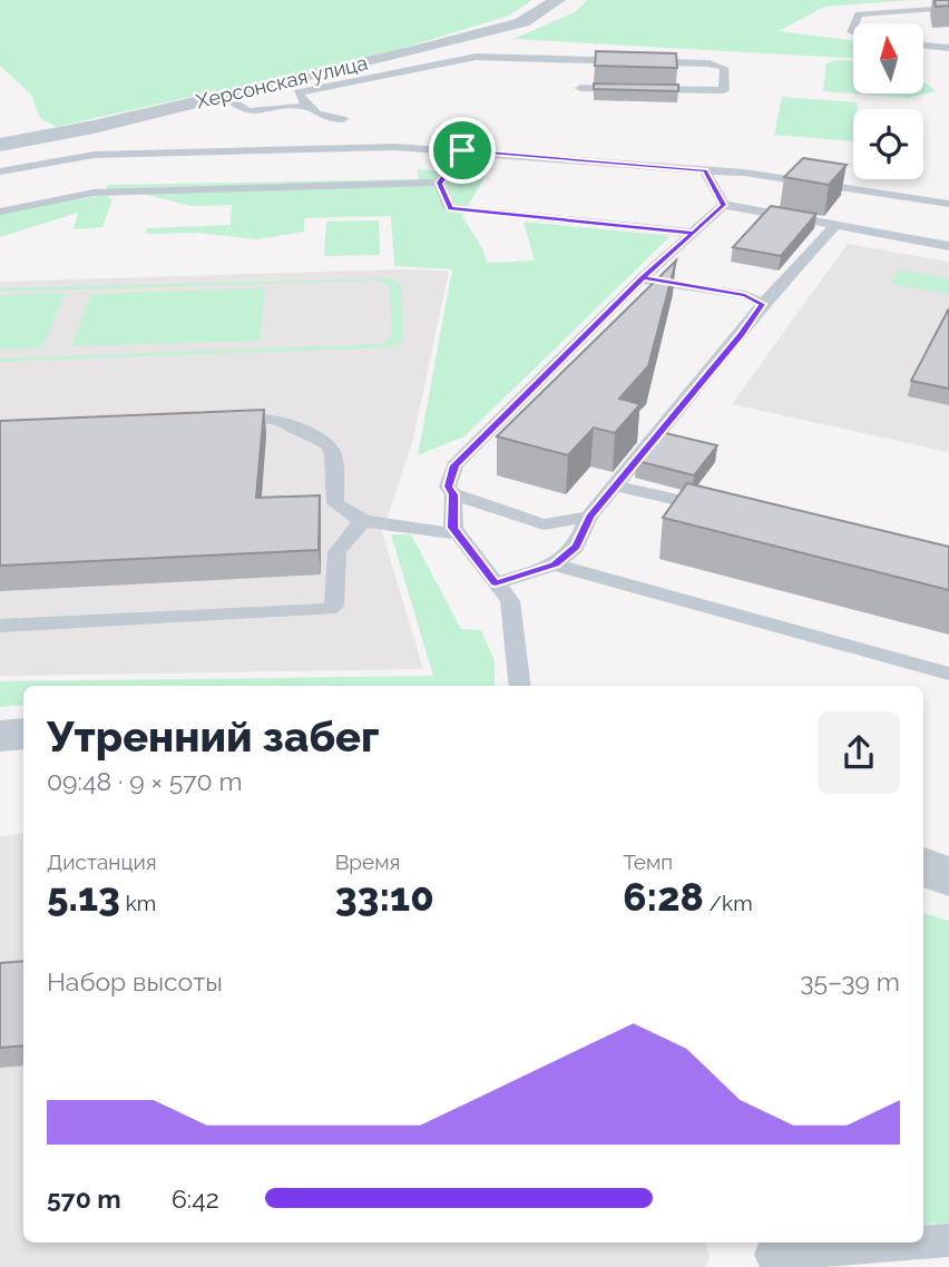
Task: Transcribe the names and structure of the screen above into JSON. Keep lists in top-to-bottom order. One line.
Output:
{"streets":{"street":["Херсонская улица"]},"north":"top","page":{"heading":["Утренний забег","09:48 · 9 × 570 m"],"stats":[["Дистанция","5.13 km"],["Время","33:10"],["Темп","6:28 /km"]],"chart":["Набор высоты","35–39 m"],"list":[{"name":"570 m","note":"6:42"}]}}
